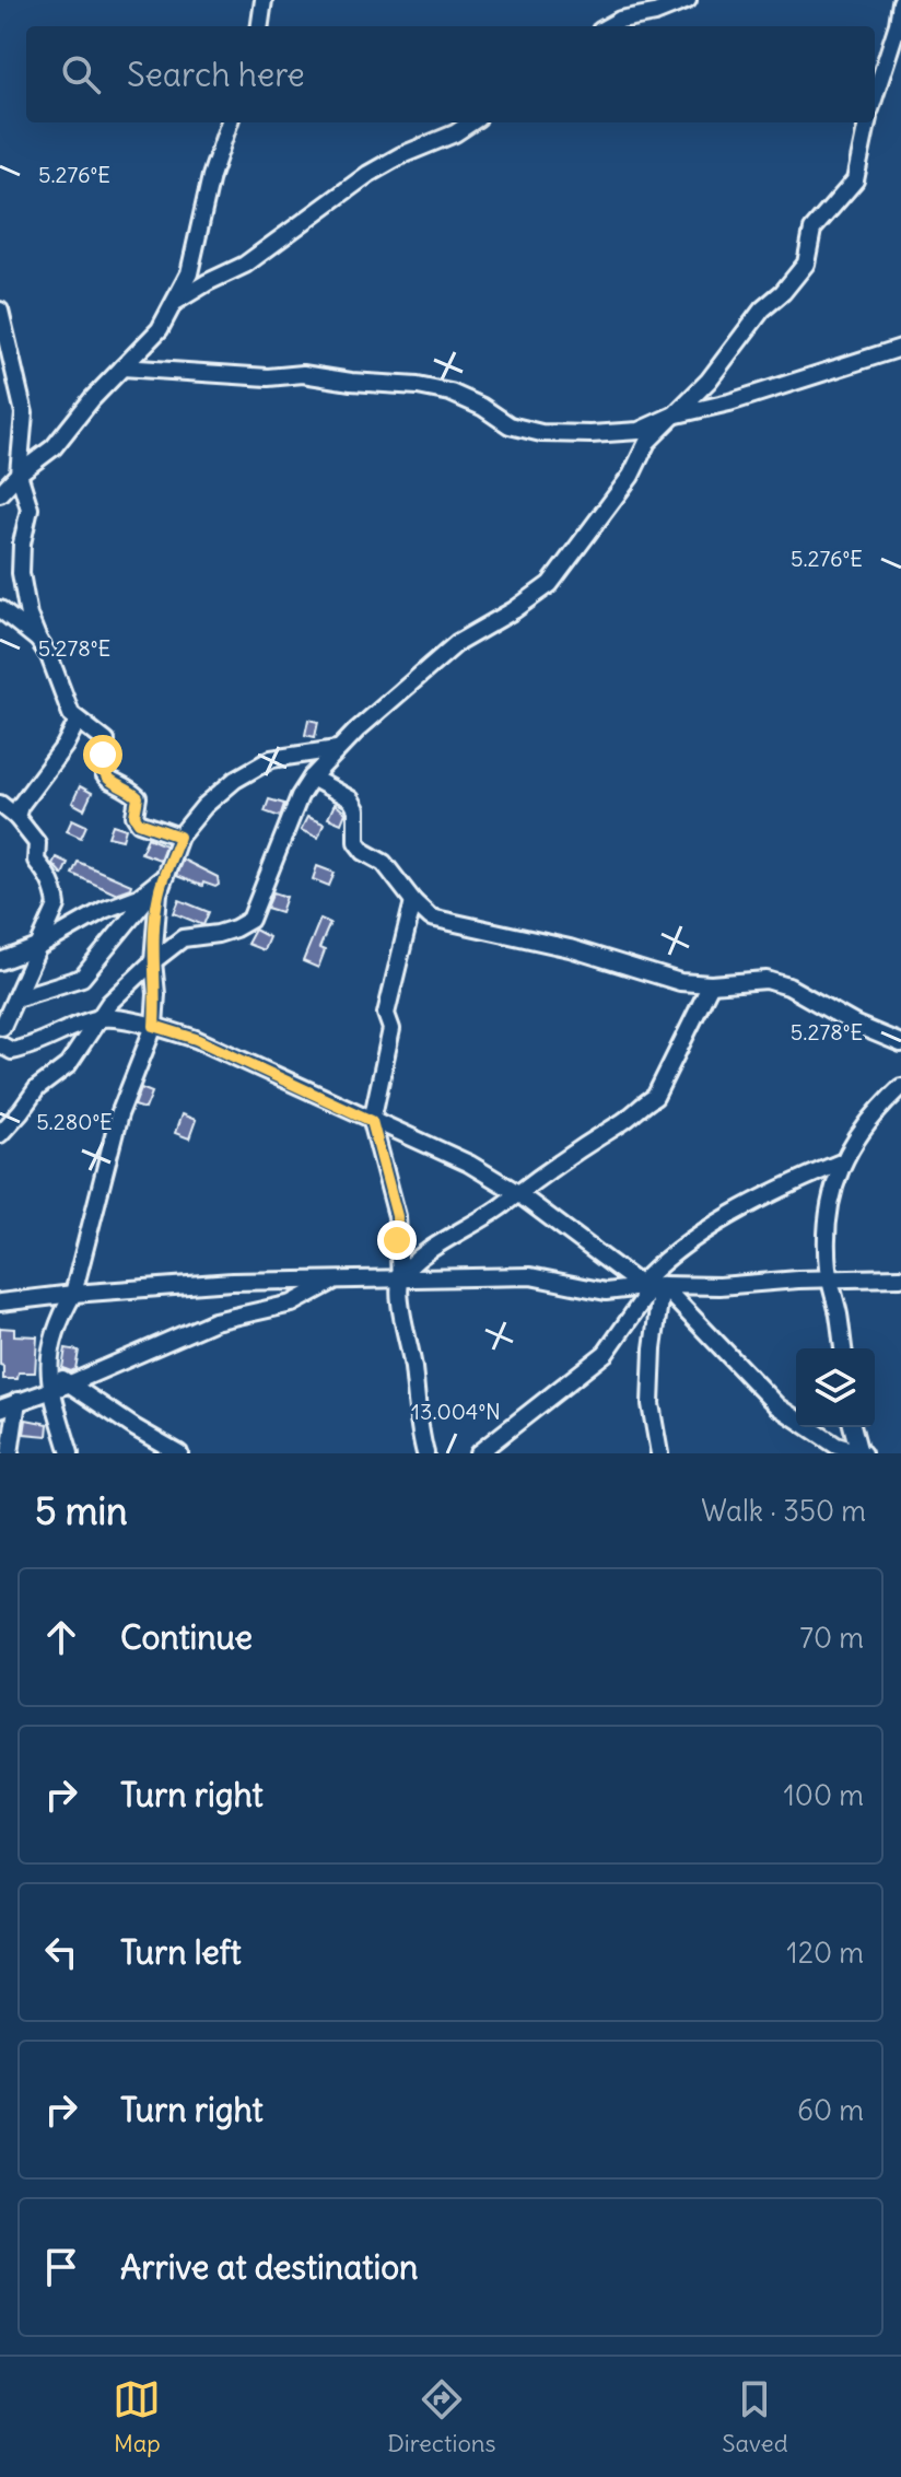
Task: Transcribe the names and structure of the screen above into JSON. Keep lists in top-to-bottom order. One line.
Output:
{"page":{"search":"Search here","heading":["5 min","Walk · 350 m"],"list":[["Continue","70 m"],["Turn right","100 m"],["Turn left","120 m"],["Turn right","60 m"],"Arrive at destination"],"nav":["Map","Directions","Saved"]},"coordinates":["5.276°E","5.278°E","5.280°E","13.004°N"]}
